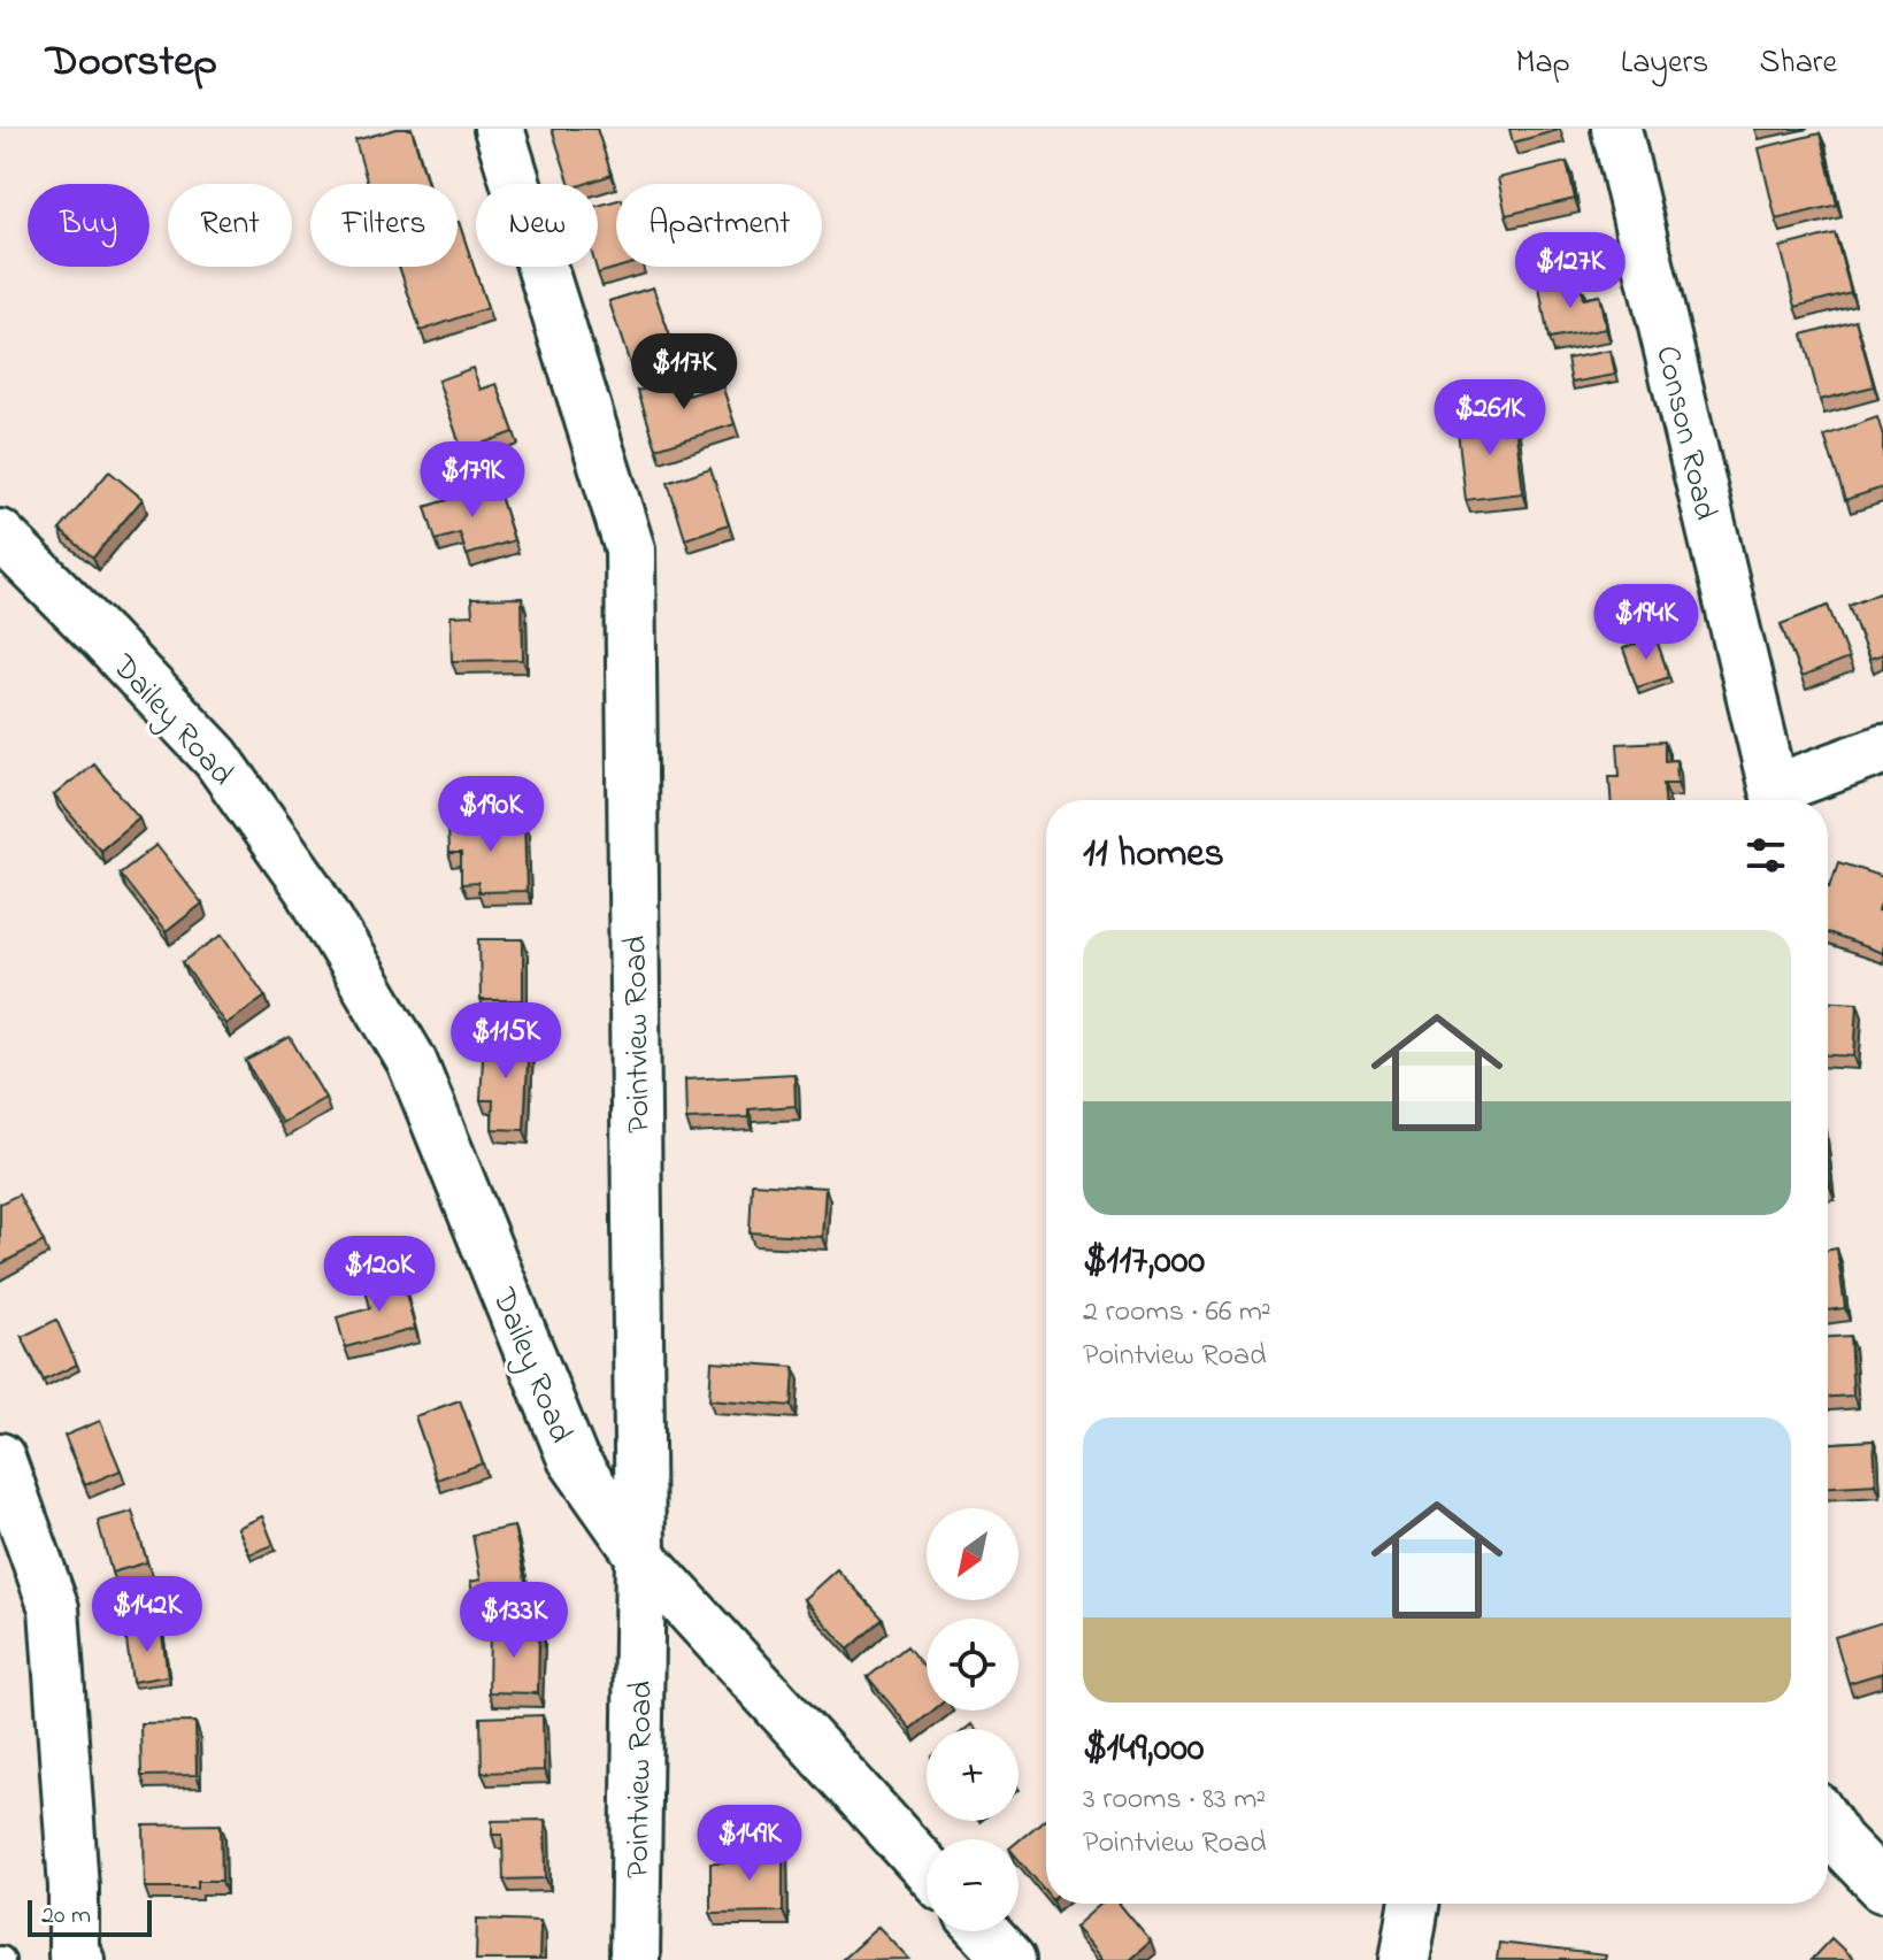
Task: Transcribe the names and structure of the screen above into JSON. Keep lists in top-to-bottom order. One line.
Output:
{"streets":{"street":["Conson Road","Dailey Road","Pointview Road"]},"crossings":[["Dailey Road","Pointview Road"]],"scale_bar":"20 m","north":"bottom left","page":{"header":"Doorstep","nav":["Map","Layers","Share"],"chip":["Buy","Rent","Filters","New","Apartment"],"price":["$127K","$117K","$261K","$179K","$194K","$190K","$115K","$120K","$142K","$133K","$149K"],"heading":"11 homes","list":[{"name":"$117,000","note":"2 rooms · 66 m² · Pointview Road"},{"name":"$149,000","note":"3 rooms · 83 m² · Pointview Road"}],"map_buttons":["+","−"],"scale":"20 m"}}
